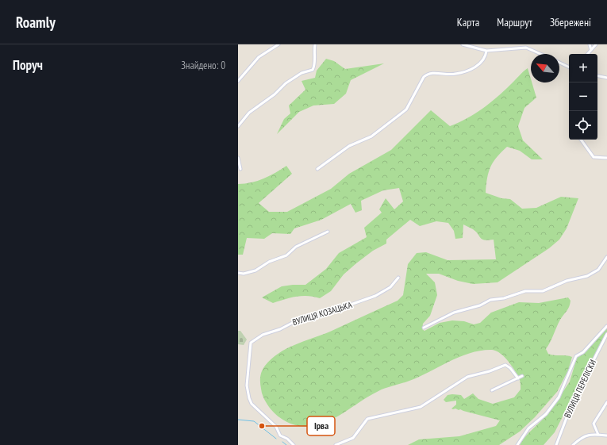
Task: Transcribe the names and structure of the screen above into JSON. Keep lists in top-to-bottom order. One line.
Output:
{"streets":{"street":["ВУЛИЦЯ КОЗАЦЬКА","ВУЛИЦЯ ПЕРЕЛІСКИ"]},"places":["Ірва"],"north":"top left","page":{"header":"Roamly","nav":["Карта","Маршрут","Збережені"],"heading":["Поруч","Знайдено: 0"],"map_buttons":["+","−"]}}
